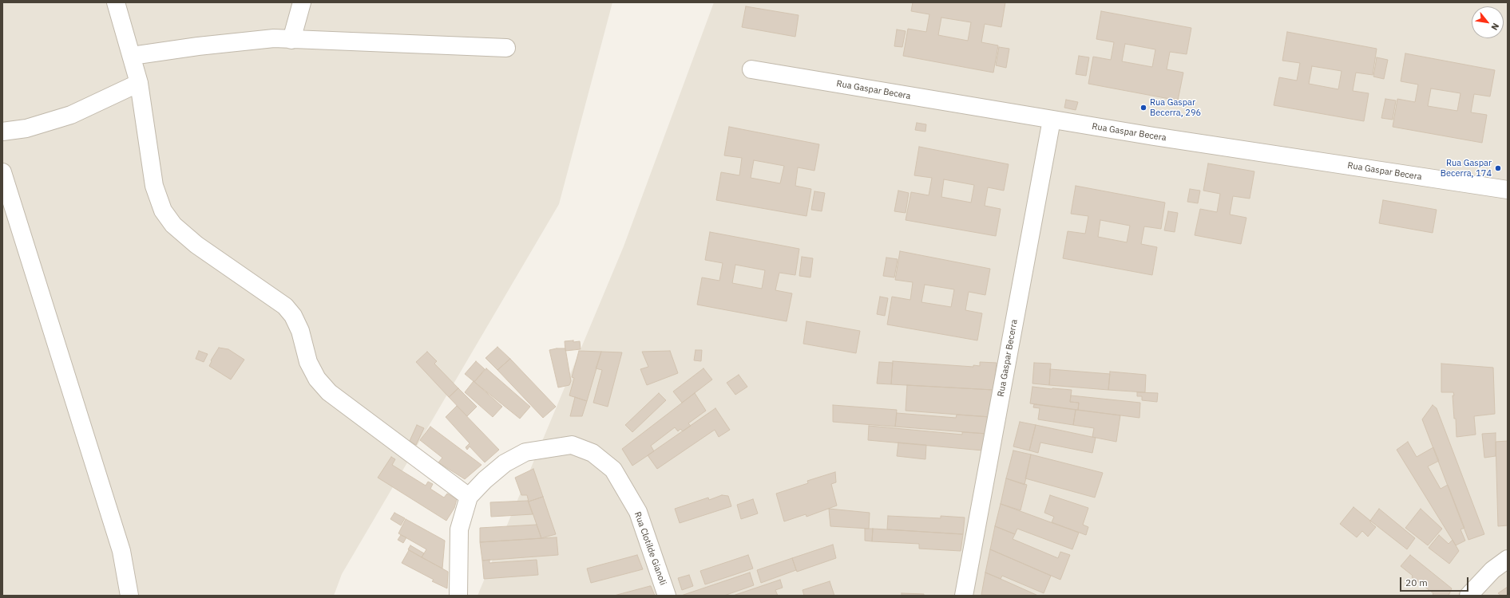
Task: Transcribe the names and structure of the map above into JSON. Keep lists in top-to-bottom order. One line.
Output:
{"streets":{"street":["Rua Gaspar Becera","Rua Gaspar Becerra","Rua Clotilde Gianoli"]},"crossings":[["Rua Gaspar Becera","Rua Gaspar Becerra"]],"places":["Rua Gaspar Becerra, 296","Rua Gaspar Becerra, 174"],"scale_bar":"20 m","north":"bottom right"}
